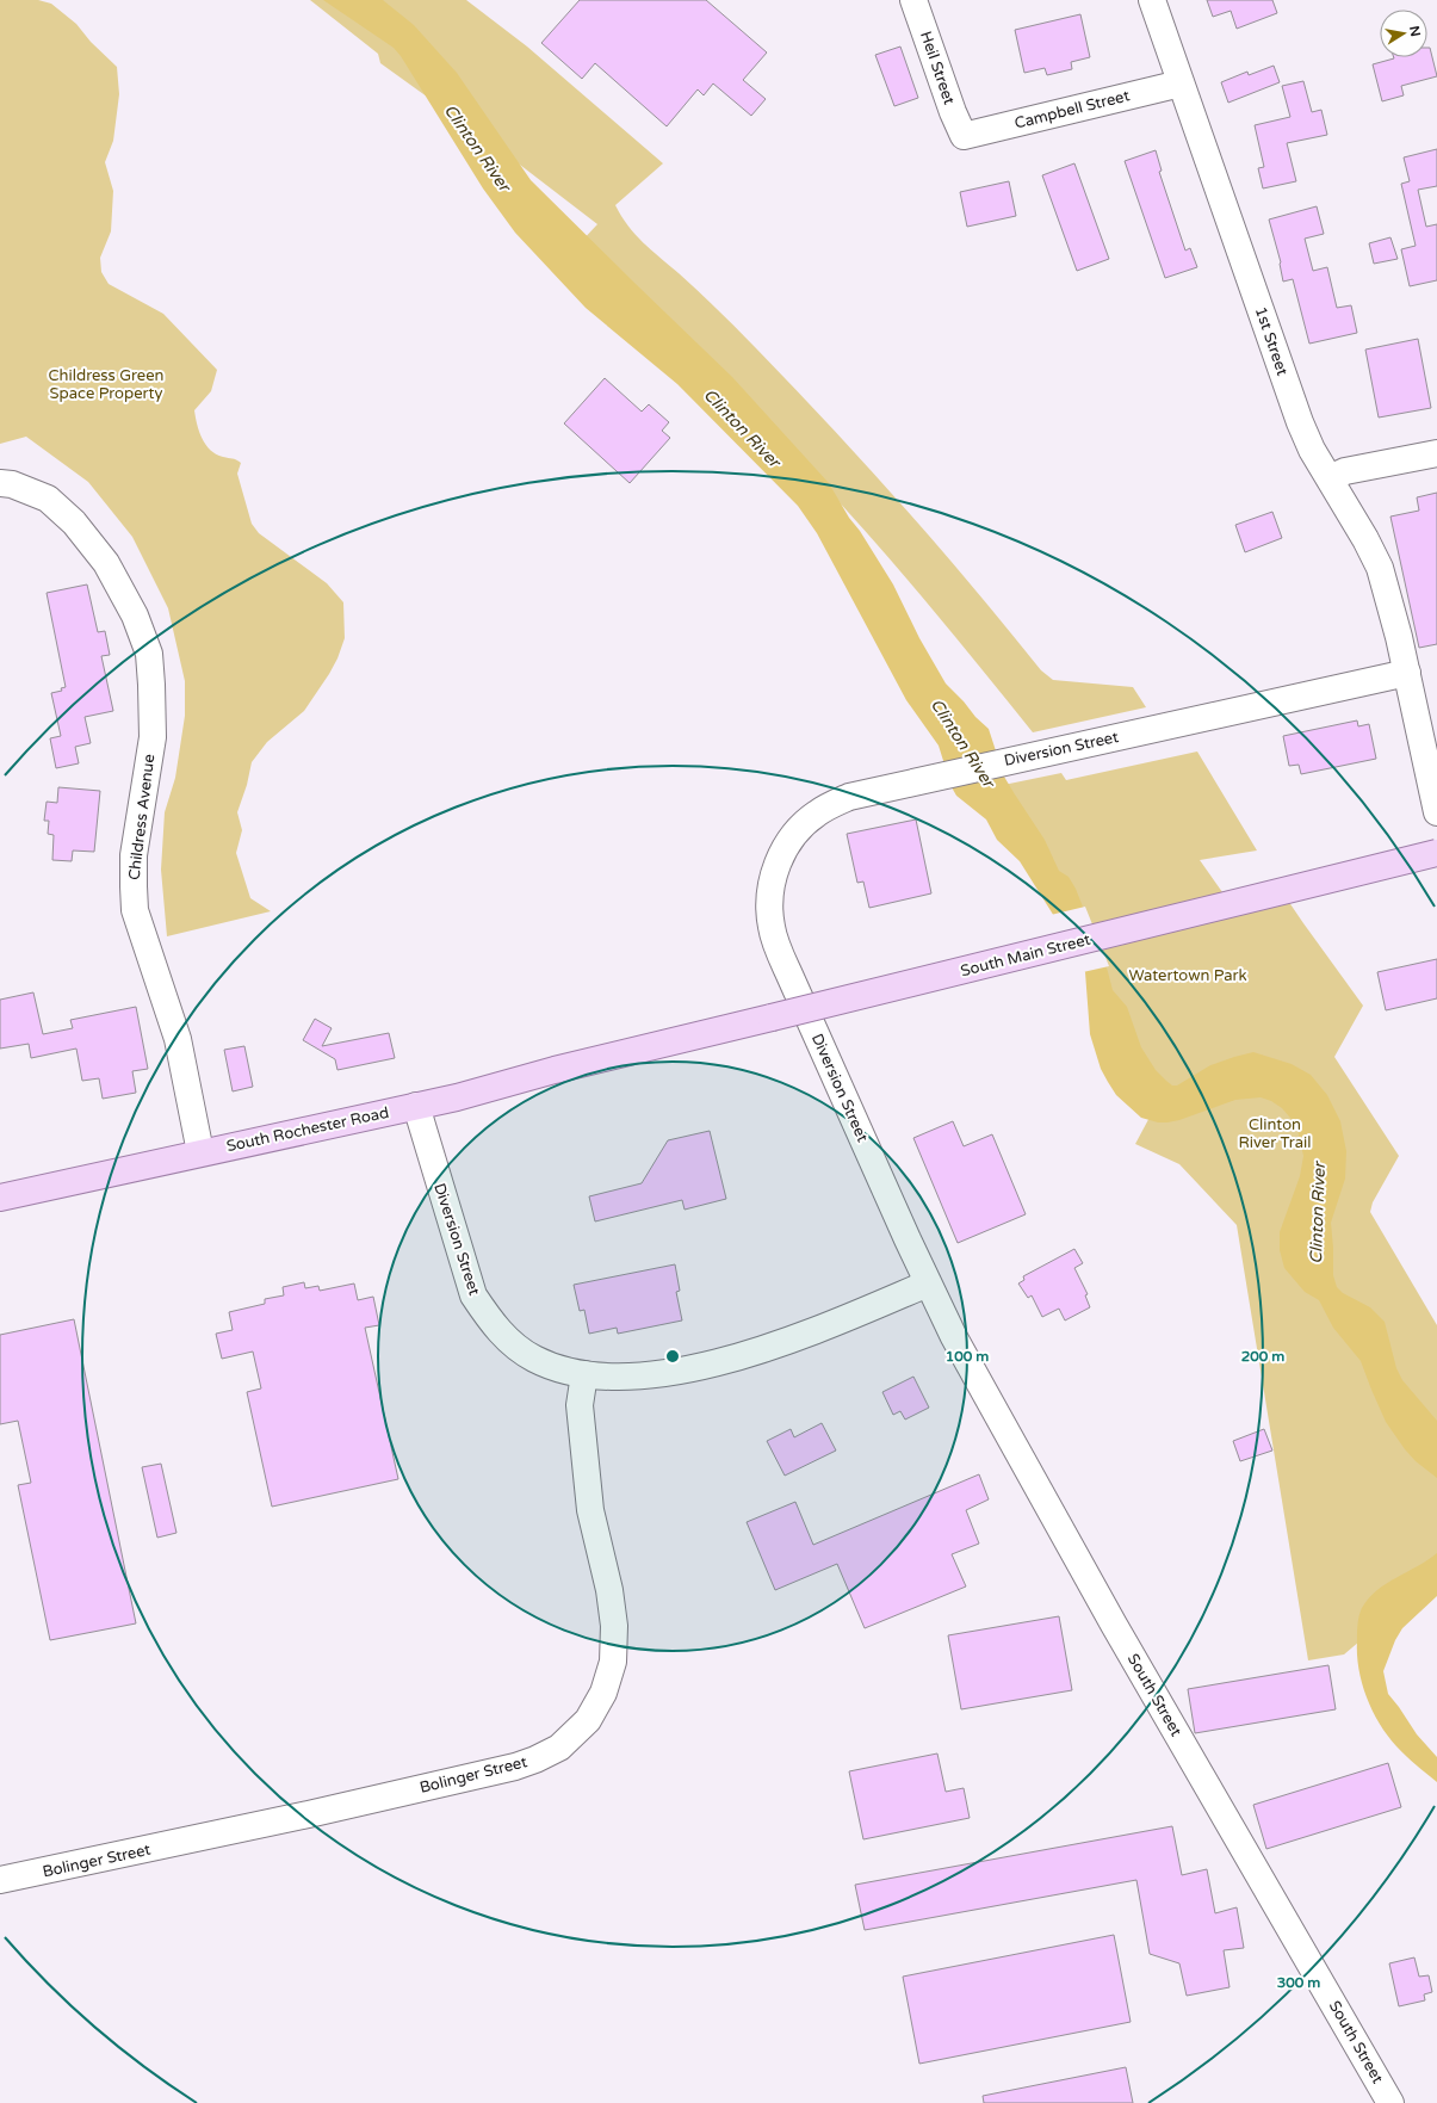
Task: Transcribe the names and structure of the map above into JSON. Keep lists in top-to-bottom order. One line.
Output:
{"streets":{"main road":["South Main Street","South Rochester Road"],"street":["Heil Street","Campbell Street","1st Street","Diversion Street","Childress Avenue","South Street","Bolinger Street"]},"crossings":[["Heil Street","Campbell Street"],["Campbell Street","1st Street"],["1st Street","Diversion Street"],["Diversion Street","South Rochester Road"],["Diversion Street","South Street"],["Diversion Street","Bolinger Street"],["Childress Avenue","South Rochester Road"],["South Main Street","South Rochester Road"]],"water":["Clinton River"],"parks":["Childress Green Space Property","Watertown Park","Clinton River Trail"],"north":"right","rings":["100 m","200 m","300 m"]}
